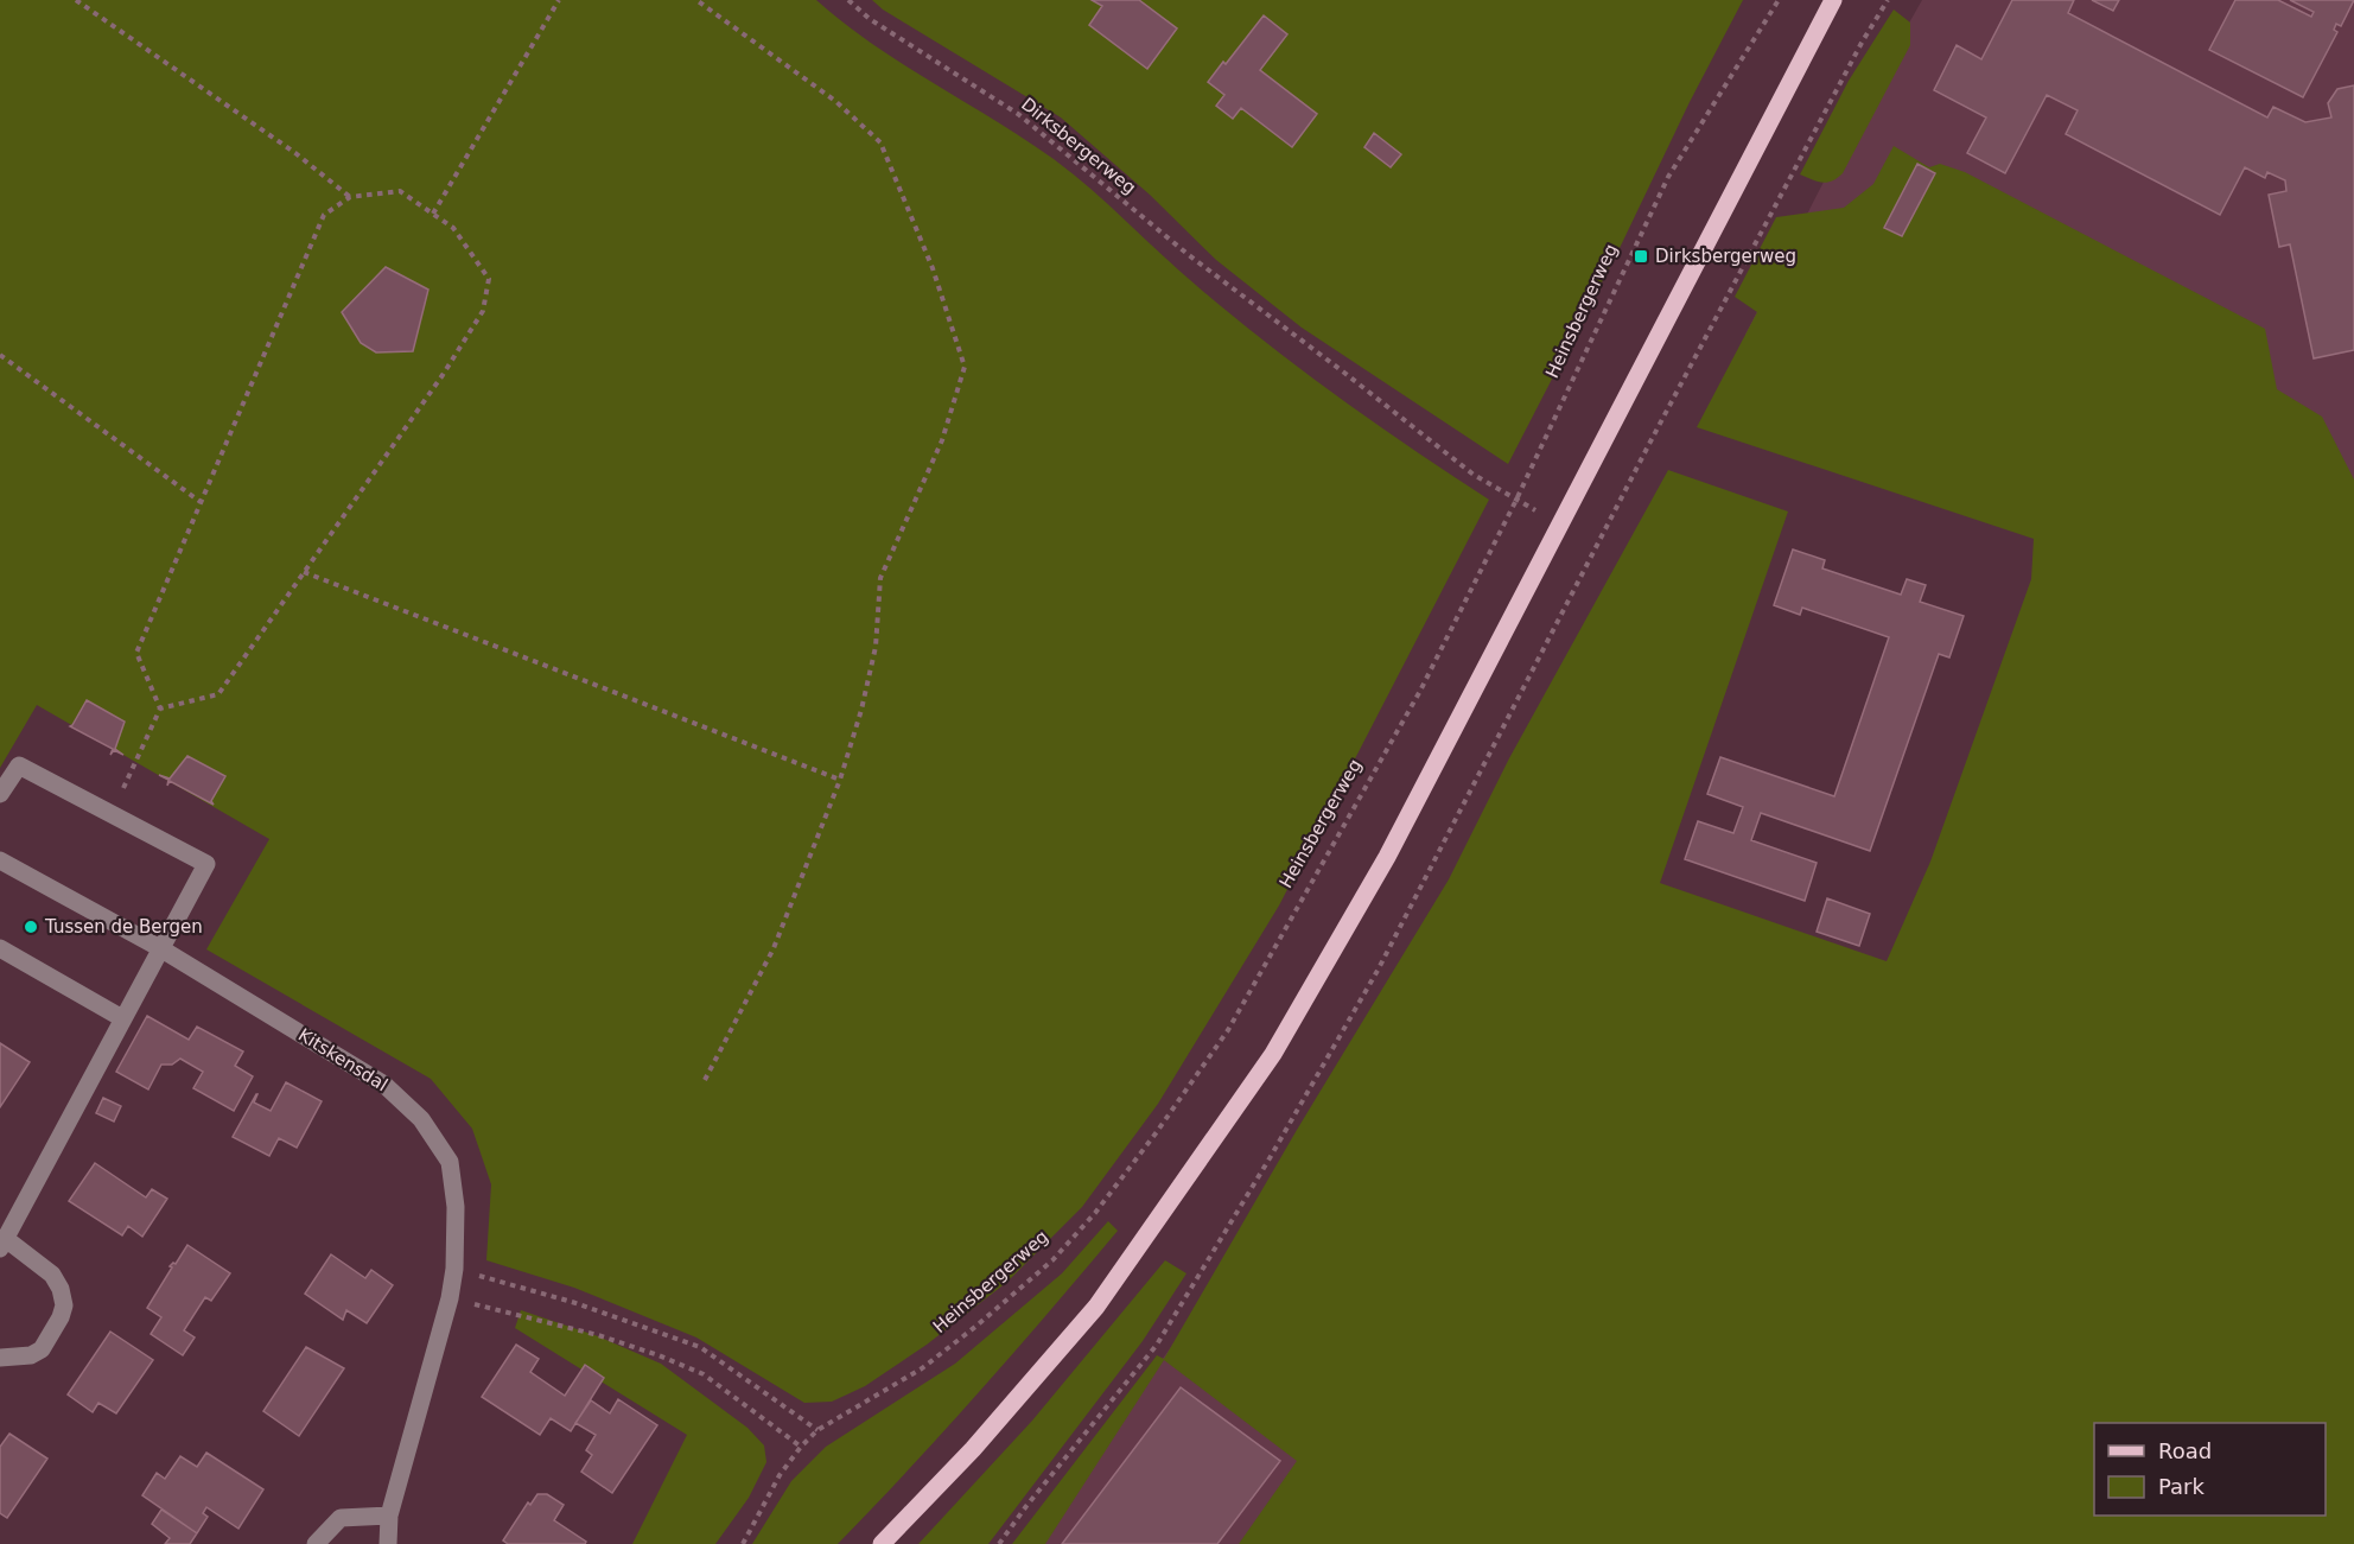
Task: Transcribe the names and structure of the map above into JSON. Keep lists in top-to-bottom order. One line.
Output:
{"streets":{"street":["Kitskensdal"],"path":["Dirksbergerweg","Heinsbergerweg"]},"crossings":[["Dirksbergerweg","Heinsbergerweg"]],"places":{"transit":["Dirksbergerweg"],"other":["Tussen de Bergen"]},"legend":["Road","Park"]}
